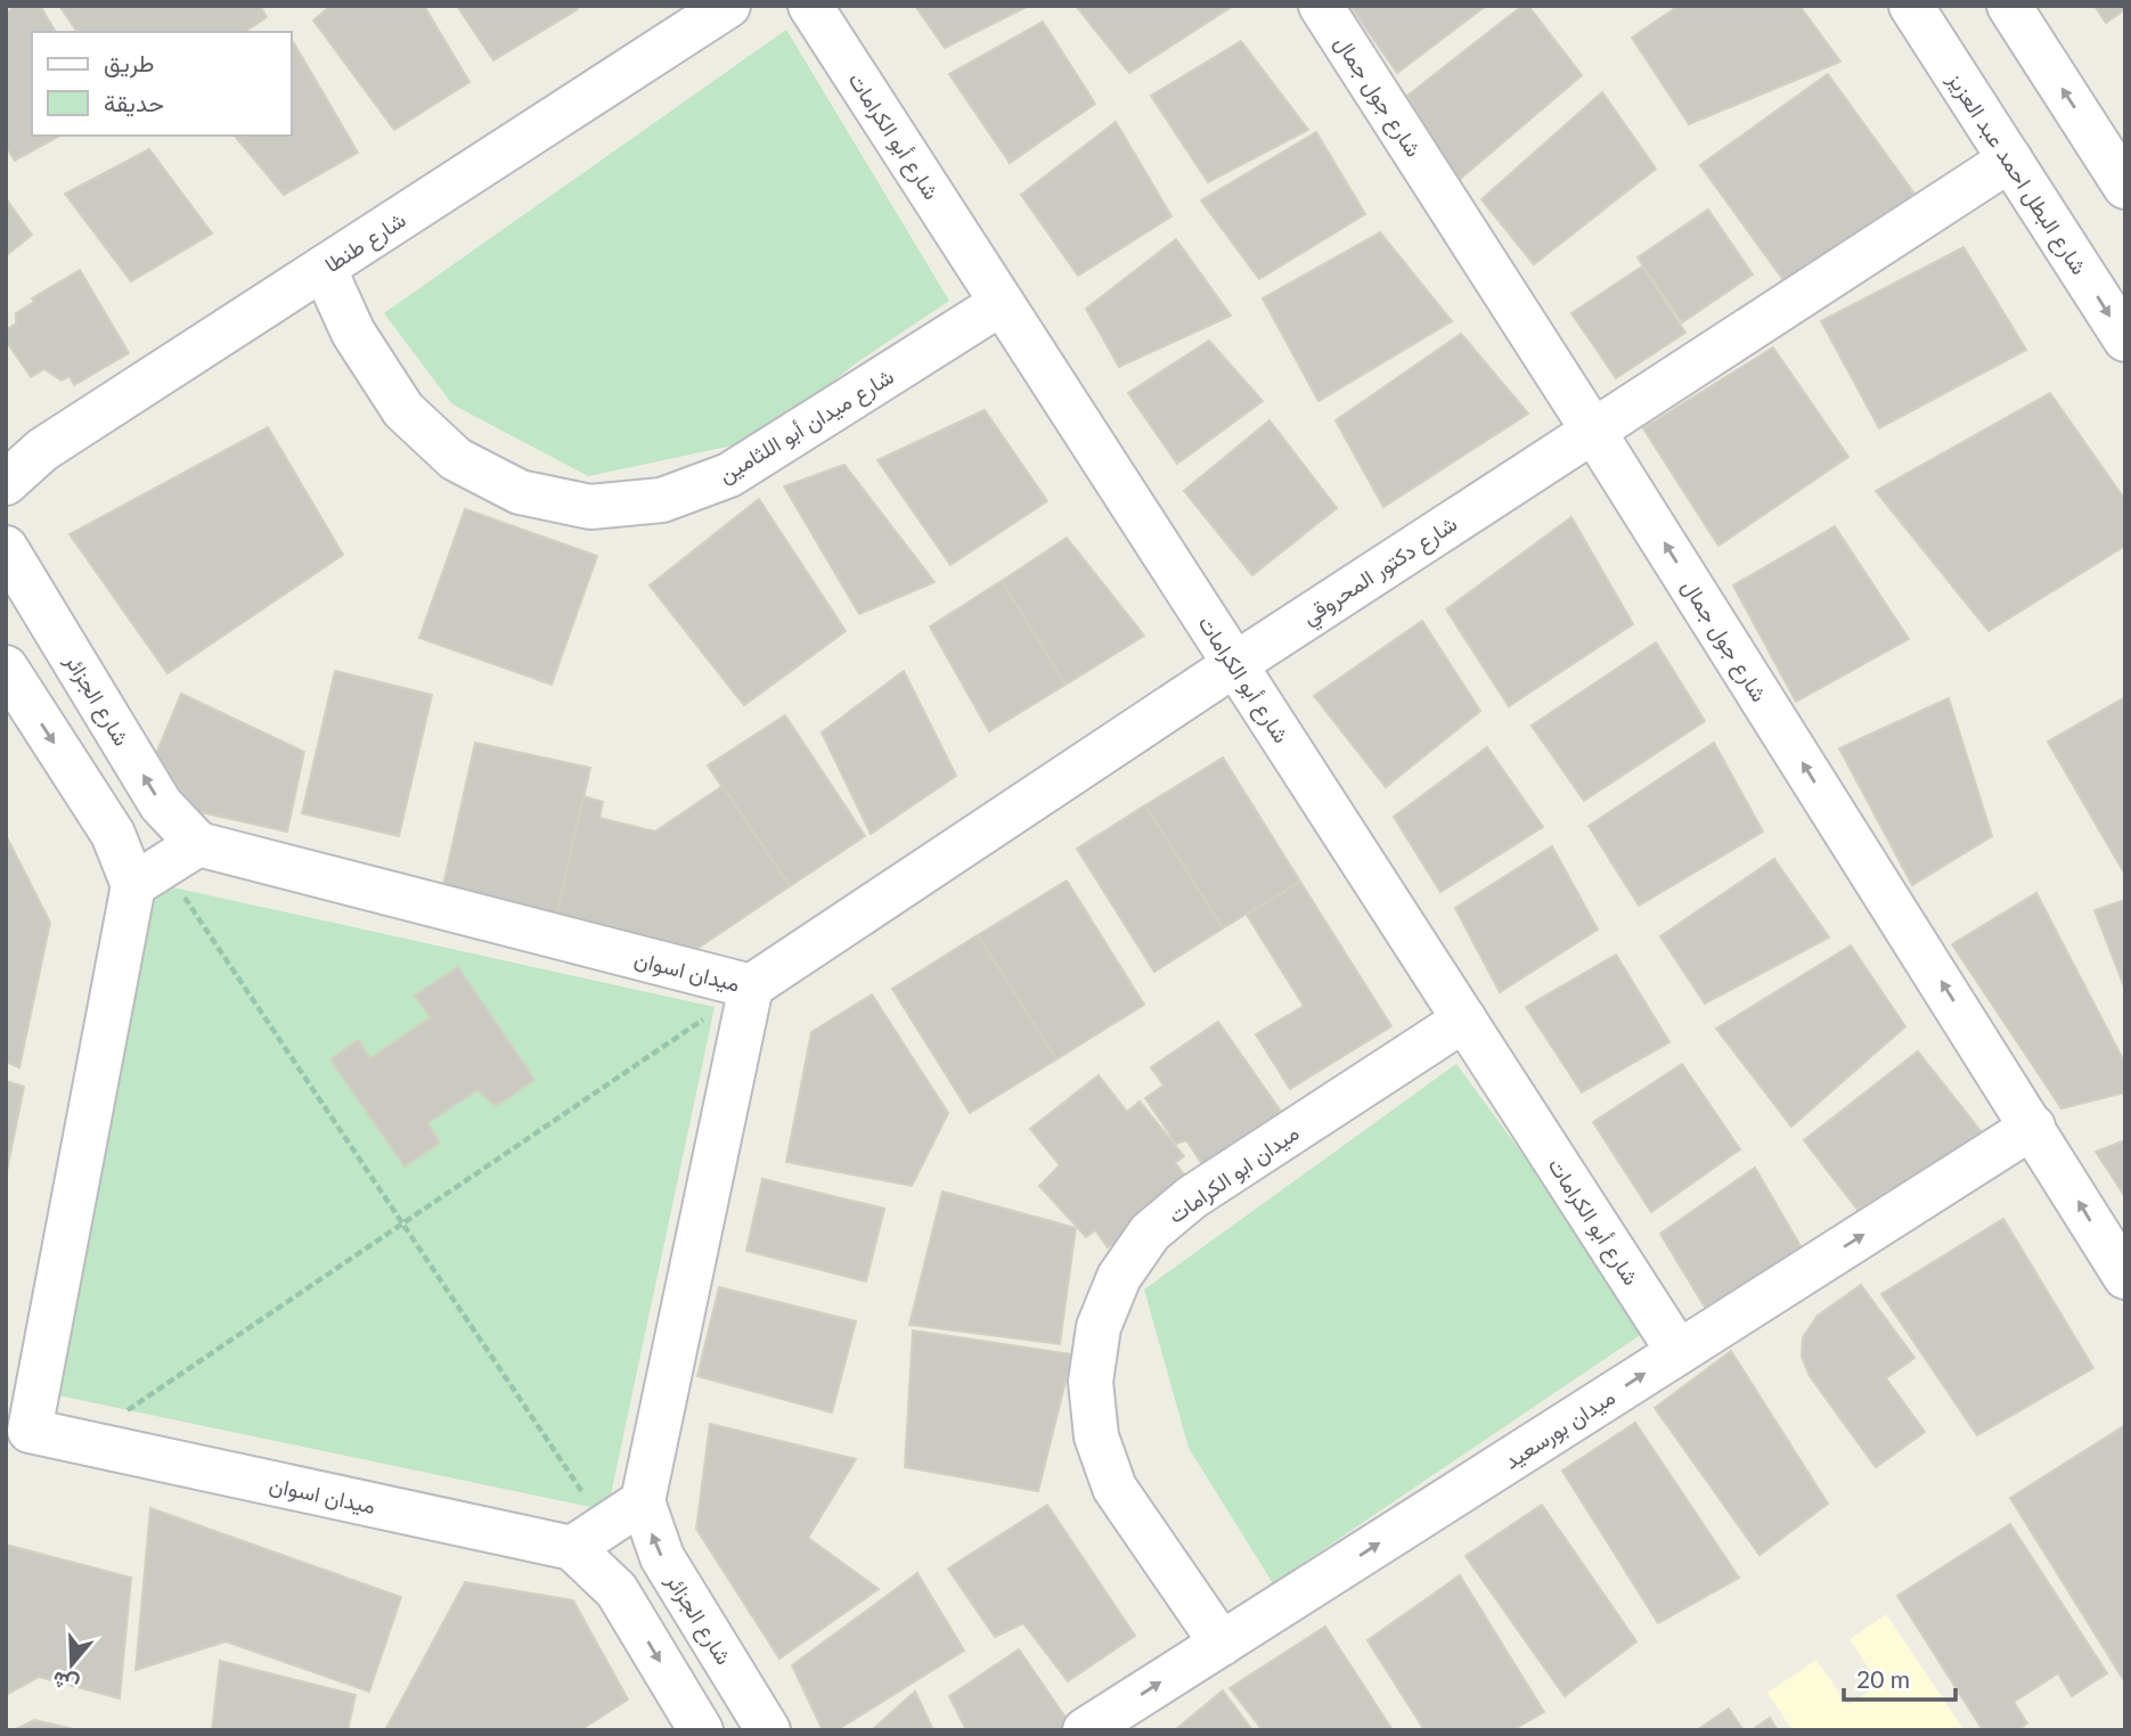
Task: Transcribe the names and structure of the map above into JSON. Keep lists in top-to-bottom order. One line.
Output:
{"streets":{"street":["شارع جول جمال","شارع أبو الكرامات","شارع البطل احمد عبد العزيز","شارع طنطا","شارع ميدان أبو اللثامين","شارع دكتور المحروقي","شارع الجزائر","ميدان اسوان","ميدان ابو الكرامات","ميدان بورسعيد"]},"crossings":[["شارع جول جمال","شارع دكتور المحروقي"],["شارع جول جمال","ميدان بورسعيد"],["شارع أبو الكرامات","شارع ميدان أبو اللثامين"],["شارع أبو الكرامات","شارع دكتور المحروقي"],["شارع أبو الكرامات","ميدان ابو الكرامات"],["شارع أبو الكرامات","ميدان بورسعيد"],["شارع البطل احمد عبد العزيز","شارع دكتور المحروقي"],["شارع طنطا","شارع ميدان أبو اللثامين"],["شارع دكتور المحروقي","ميدان اسوان"],["شارع الجزائر","ميدان اسوان"],["ميدان ابو الكرامات","ميدان بورسعيد"]],"one_way":["شارع جول جمال","شارع البطل احمد عبد العزيز","ميدان بورسعيد"],"legend":["طريق","حديقة"],"scale_bar":"20 m","north":"bottom"}
